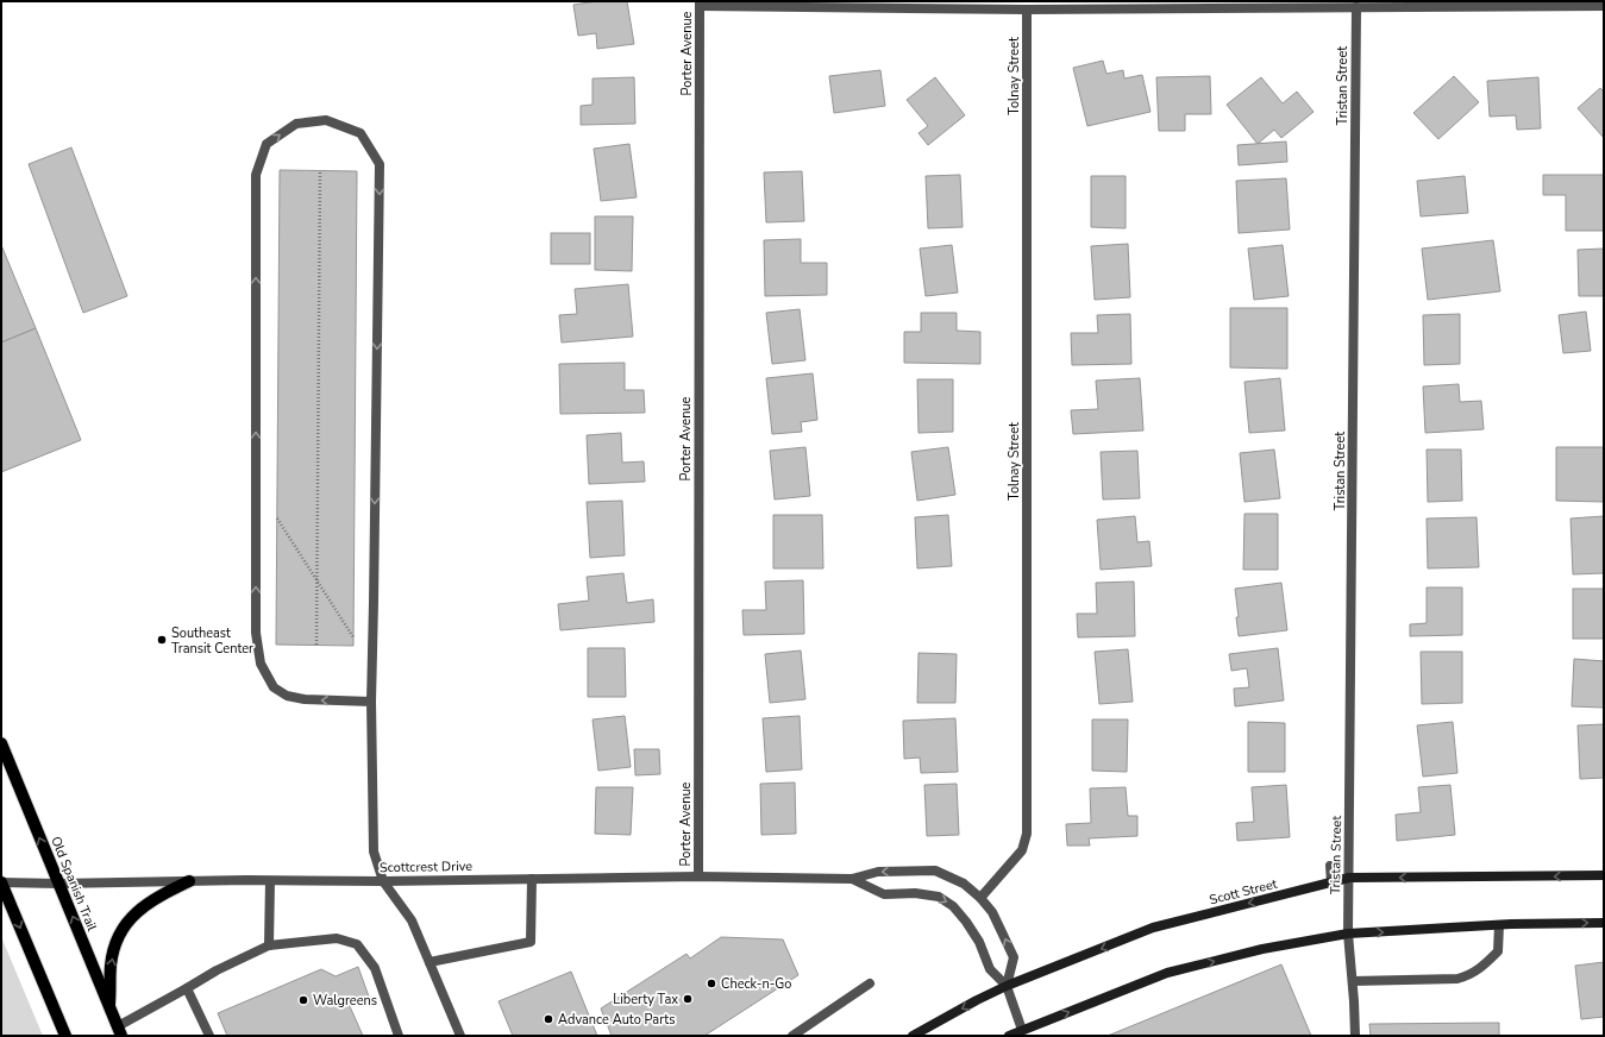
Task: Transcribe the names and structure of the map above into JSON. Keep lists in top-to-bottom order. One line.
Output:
{"streets":{"main road":["Old Spanish Trail","Scott Street"],"street":["Porter Avenue","Tolnay Street","Tristan Street","Scottcrest Drive"]},"crossings":[["Porter Avenue","Scottcrest Drive"],["Tolnay Street","Scottcrest Drive"],["Tristan Street","Scott Street"],["Scottcrest Drive","Old Spanish Trail"],["Scottcrest Drive","Scott Street"]],"places":["Southeast Transit Center","Check-n-Go","Liberty Tax","Walgreens","Advance Auto Parts"]}
